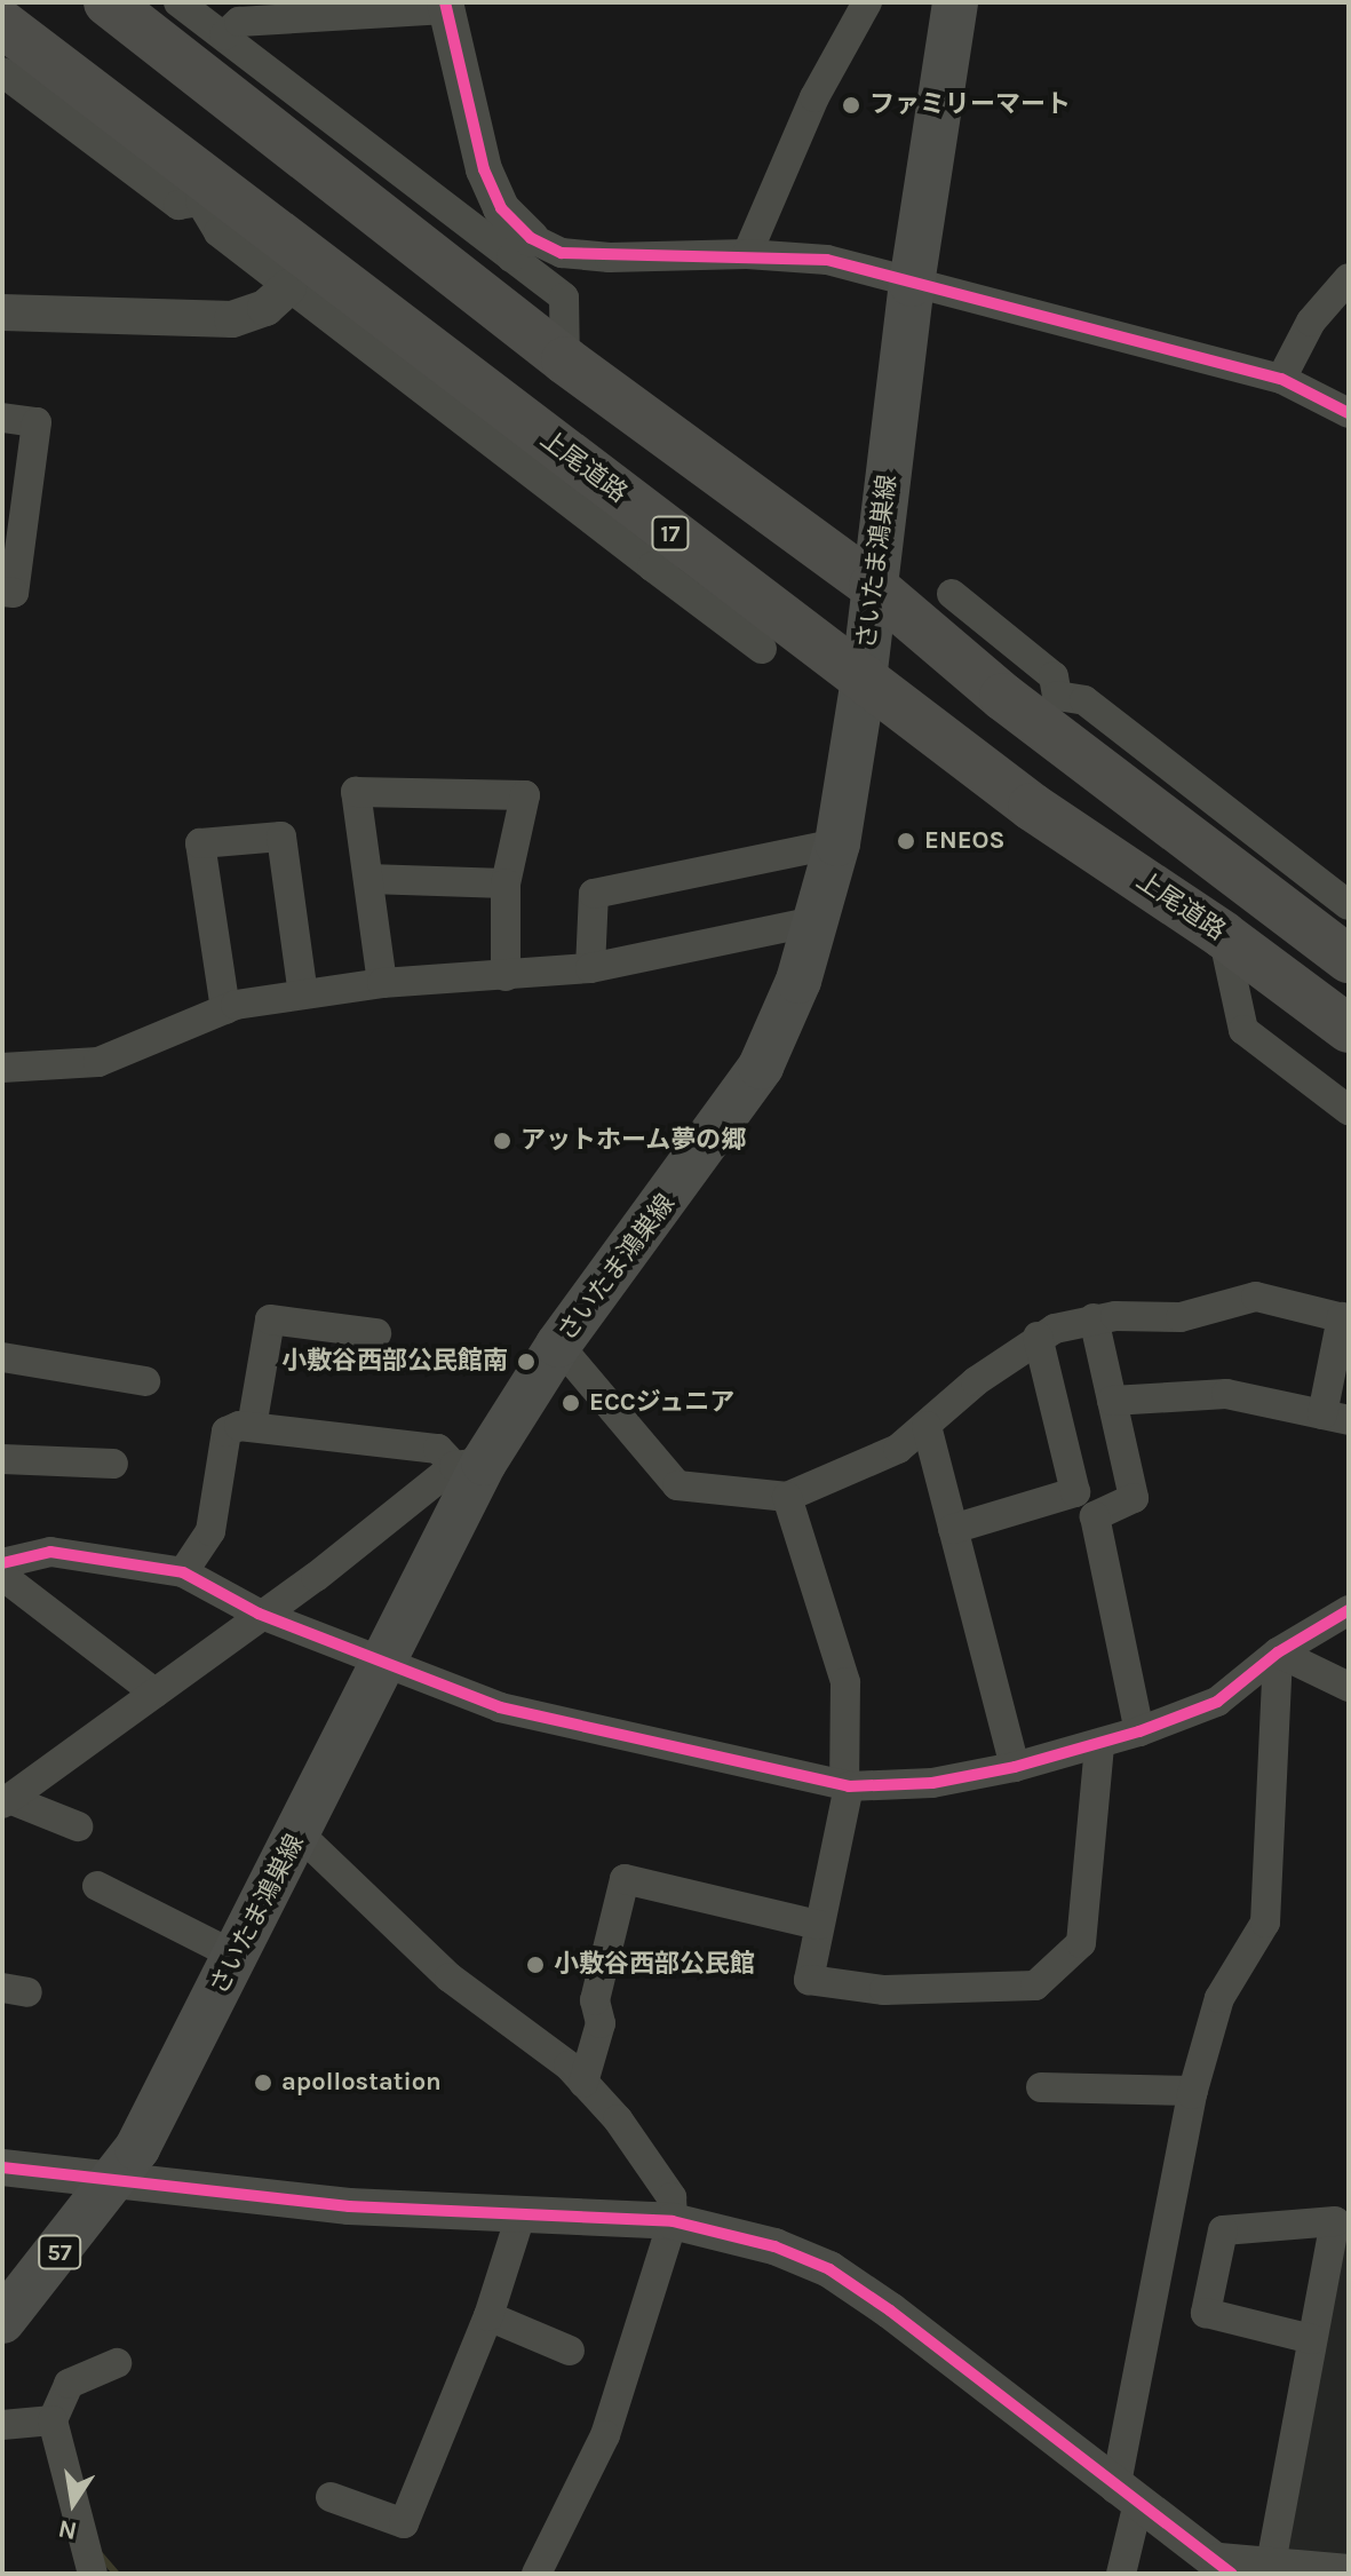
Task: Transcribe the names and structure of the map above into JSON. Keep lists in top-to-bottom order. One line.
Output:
{"streets":{"highway":["上尾道路","17"],"main road":["さいたま鴻巣線","57"]},"crossings":[["上尾道路","さいたま鴻巣線"]],"places":["ファミリーマート","ENEOS","アットホーム夢の郷","小敷谷西部公民館南","ECCジュニア","小敷谷西部公民館","apollostation"],"north":"bottom"}
